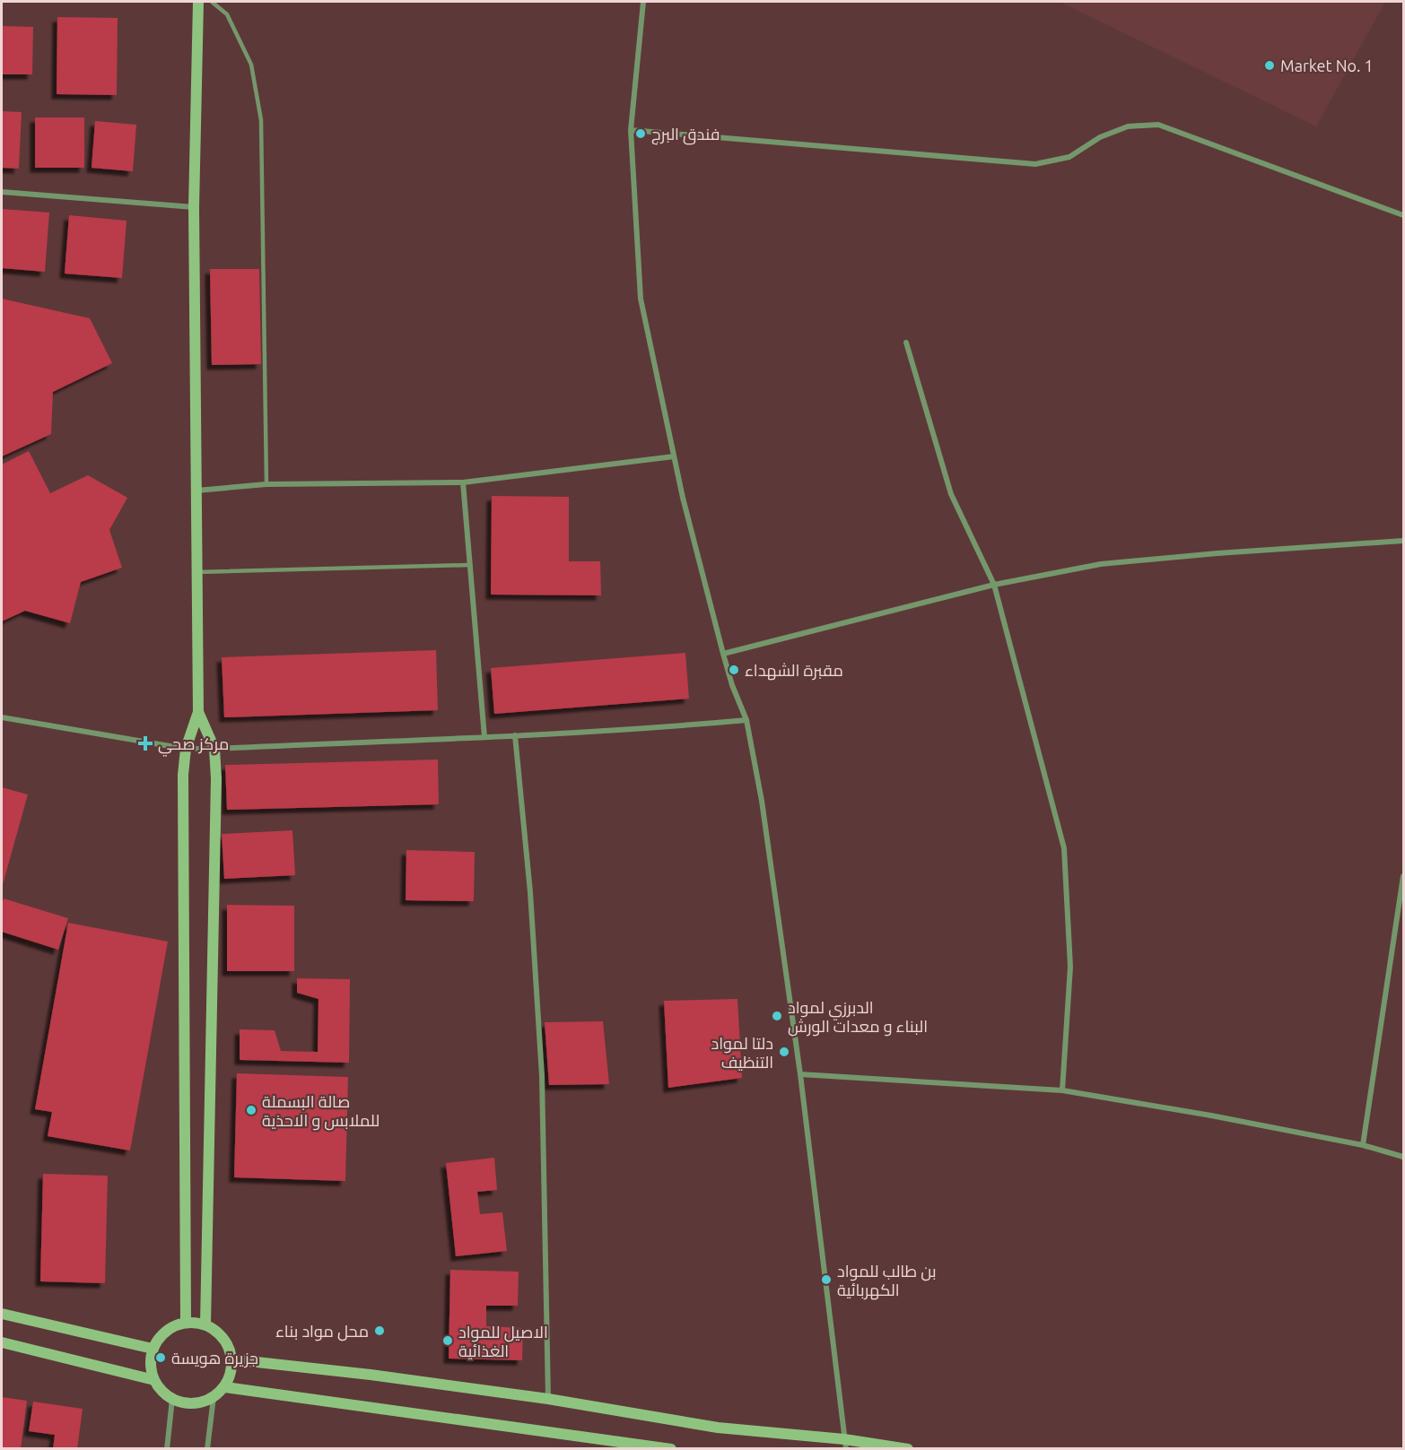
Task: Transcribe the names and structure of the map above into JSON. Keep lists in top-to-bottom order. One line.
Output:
{"places":{"other":["Market No. 1","فندق البرج","مقبرة الشهداء","الدبرزي لمواد البناء و معدات الورش","دلتا لمواد التنظيف","صالة البسملة للملابس و الاحذية","بن طالب للمواد الكهربائية","محل مواد بناء","الاصيل للمواد الغذائية","جزيرة هويسة"],"health":["مركز صحي"]}}
